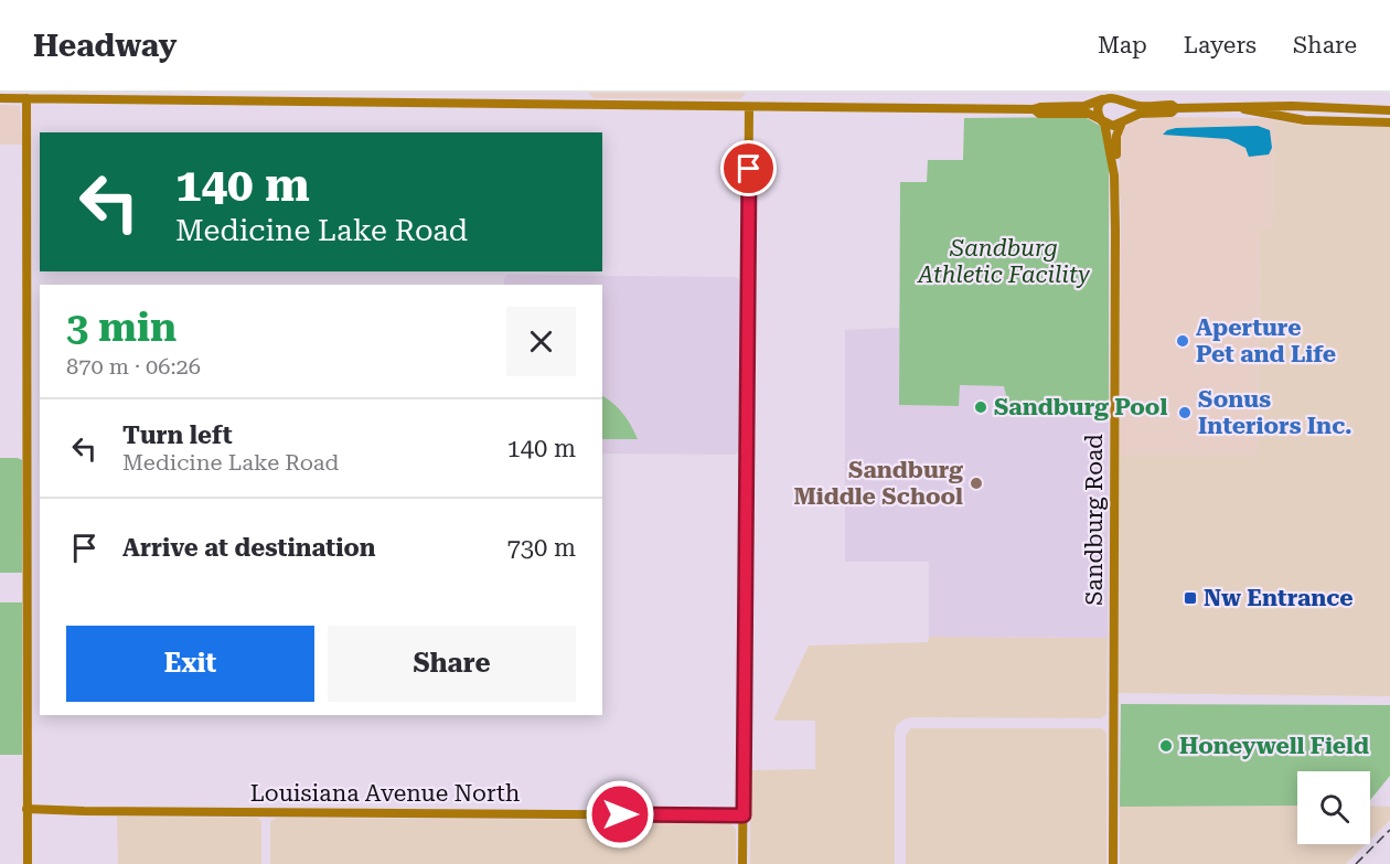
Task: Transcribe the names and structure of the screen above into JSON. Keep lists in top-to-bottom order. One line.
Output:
{"streets":{"street":["Sandburg Road","Louisiana Avenue North"]},"parks":["Sandburg Athletic Facility"],"places":{"other":["Aperture Pet and Life","Sandburg Pool","Sonus Interiors Inc.","Sandburg Middle School","Honeywell Field"],"transit":["Nw Entrance"]},"page":{"header":"Headway","nav":["Map","Layers","Share"],"turn":["140 m","Medicine Lake Road"],"heading":["3 min","870 m · 06:26"],"list":[{"name":"Turn left","note":"Medicine Lake Road","value":"140 m"},{"name":"Arrive at destination","value":"730 m"}],"buttons":["Exit","Share"]}}
